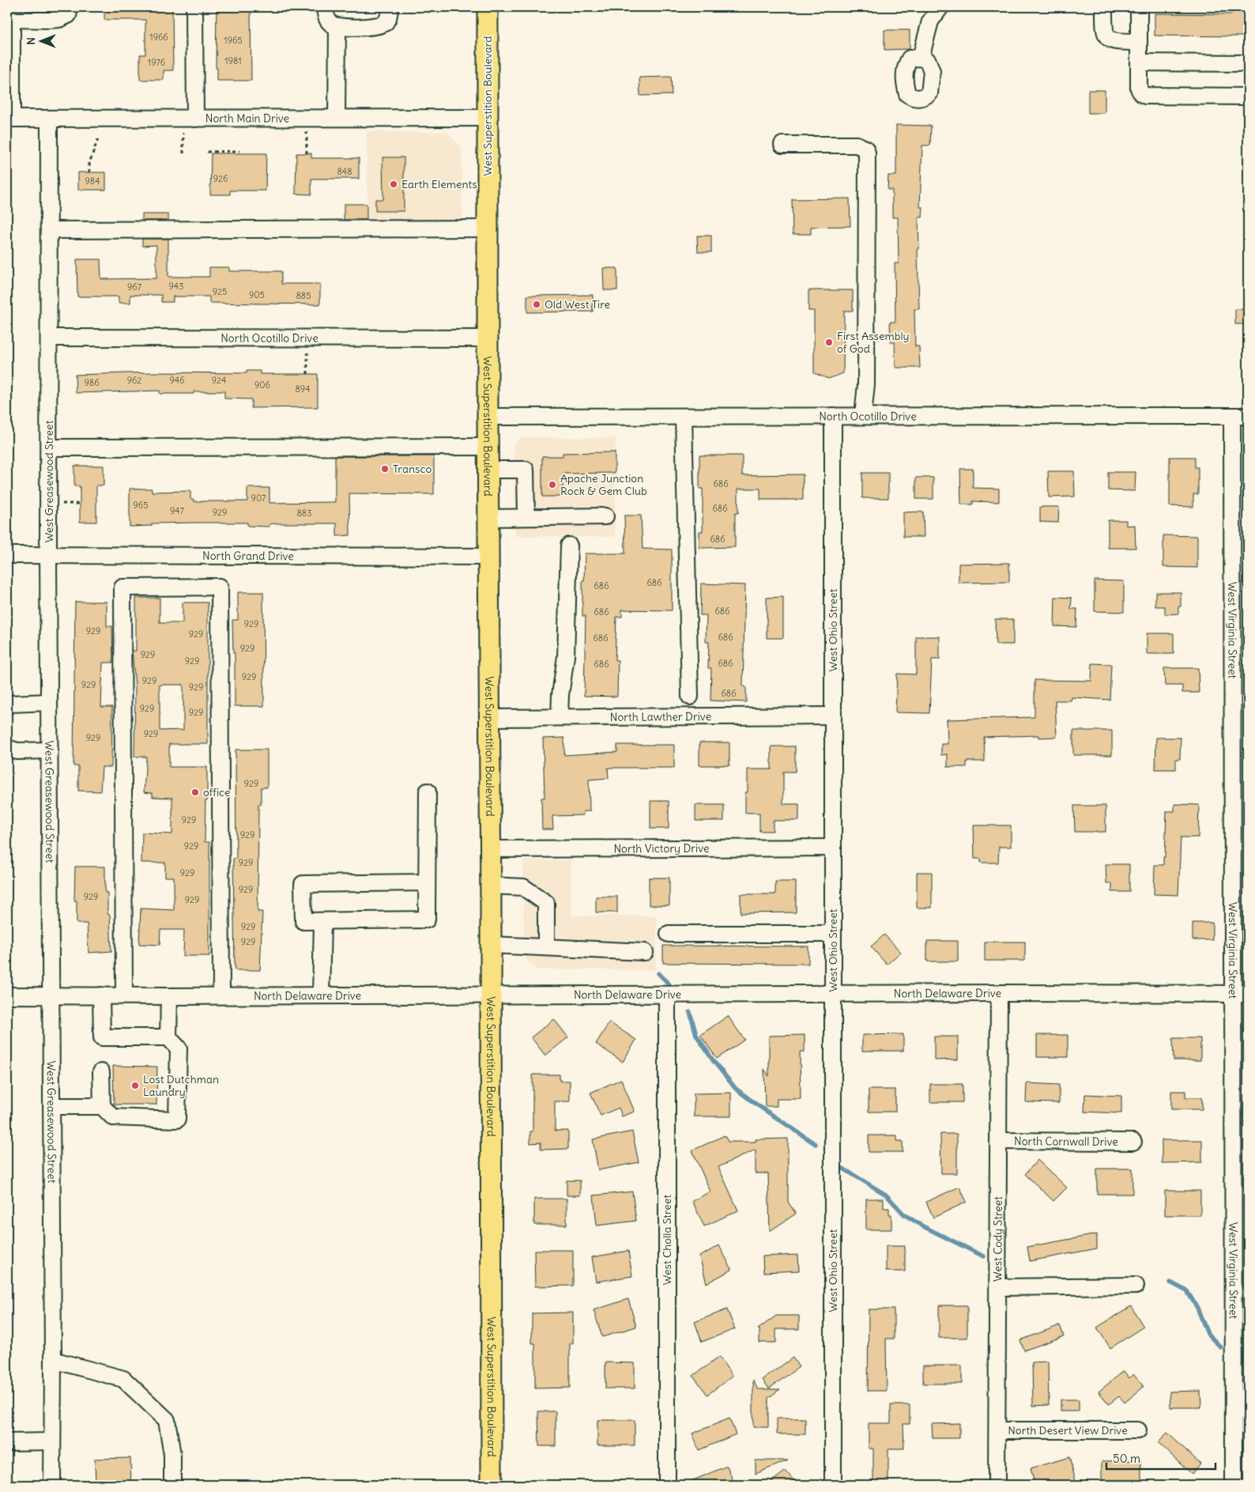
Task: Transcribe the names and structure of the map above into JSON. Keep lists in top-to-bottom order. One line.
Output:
{"streets":{"main road":["West Superstition Boulevard"],"street":["North Main Drive","North Ocotillo Drive","West Greasewood Street","North Grand Drive","West Ohio Street","West Virginia Street","North Lawther Drive","North Victory Drive","North Delaware Drive","North Cornwall Drive","West Cody Street","West Cholla Street","North Desert View Drive"]},"crossings":[["West Superstition Boulevard","North Main Drive"],["West Superstition Boulevard","North Ocotillo Drive"],["West Superstition Boulevard","North Grand Drive"],["West Superstition Boulevard","North Lawther Drive"],["West Superstition Boulevard","North Victory Drive"],["West Superstition Boulevard","North Delaware Drive"],["North Main Drive","West Greasewood Street"],["North Ocotillo Drive","West Greasewood Street"],["North Ocotillo Drive","West Ohio Street"],["North Ocotillo Drive","West Virginia Street"],["West Greasewood Street","North Grand Drive"],["West Greasewood Street","North Delaware Drive"],["West Ohio Street","North Lawther Drive"],["West Ohio Street","North Victory Drive"],["West Ohio Street","North Delaware Drive"],["West Virginia Street","North Delaware Drive"],["North Delaware Drive","West Cody Street"],["North Delaware Drive","West Cholla Street"],["North Cornwall Drive","West Cody Street"],["West Cody Street","North Desert View Drive"]],"places":["Earth Elements","Old West Tire","First Assembly of God","Transco","Apache Junction Rock & Gem Club","office","Lost Dutchman Laundry"],"house_numbers":["1966","1965","1981","1976","848","926","984","943","967","925","905","885","962","946","924","986","906","894","686","907","965","686","947","929","883","686","686","686","686","686","929","929","929","686","686","929","929","929","686","686","929","929","929","929","686","929","929","929","929","929","929","929","929","929","929","929","929","929","929","929"],"scale_bar":"50 m","north":"left"}
